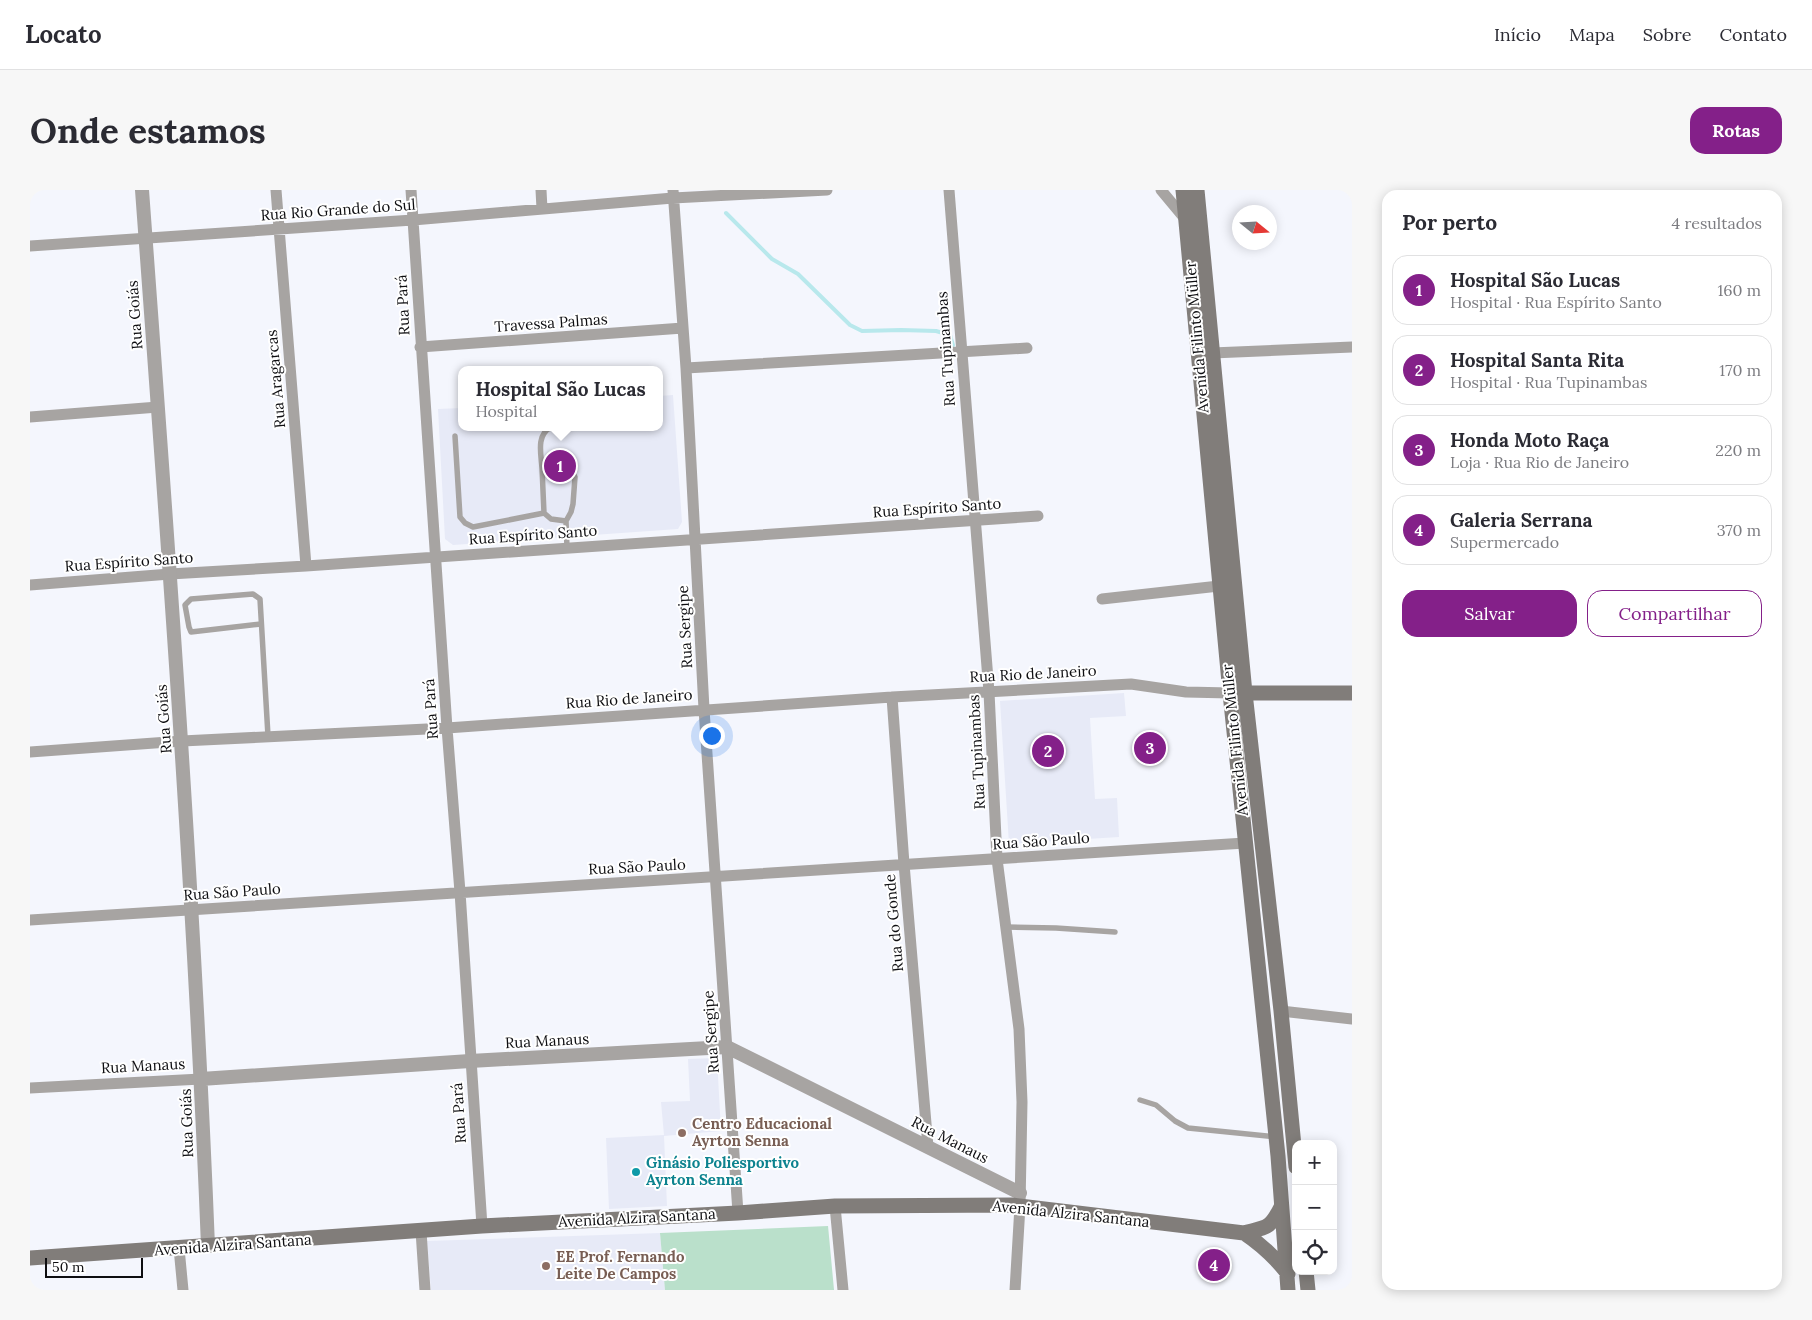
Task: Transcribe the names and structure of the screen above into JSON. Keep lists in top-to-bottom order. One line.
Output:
{"streets":{"main road":["Avenida Filinto Müller","Avenida Alzira Santana"],"street":["Rua Rio Grande do Sul","Rua Pará","Rua Goiás","Travessa Palmas","Rua Tupinambas","Rua Aragarcas","Rua Espírito Santo","Rua Sergipe","Rua Rio de Janeiro","Rua São Paulo","Rua do Gonde","Rua Manaus"]},"crossings":[["Rua Rio Grande do Sul","Rua Pará"],["Rua Rio Grande do Sul","Rua Goiás"],["Rua Rio Grande do Sul","Rua Aragarcas"],["Rua Rio Grande do Sul","Rua Sergipe"],["Rua Pará","Travessa Palmas"],["Rua Pará","Rua Espírito Santo"],["Rua Pará","Rua Rio de Janeiro"],["Rua Pará","Rua São Paulo"],["Rua Pará","Rua Manaus"],["Rua Pará","Avenida Alzira Santana"],["Rua Goiás","Rua Espírito Santo"],["Rua Goiás","Rua Rio de Janeiro"],["Rua Goiás","Rua São Paulo"],["Rua Goiás","Rua Manaus"],["Rua Goiás","Avenida Alzira Santana"],["Travessa Palmas","Rua Sergipe"],["Avenida Filinto Müller","Rua Rio de Janeiro"],["Avenida Filinto Müller","Rua São Paulo"],["Avenida Filinto Müller","Avenida Alzira Santana"],["Rua Tupinambas","Rua Espírito Santo"],["Rua Tupinambas","Rua Rio de Janeiro"],["Rua Tupinambas","Rua São Paulo"],["Rua Tupinambas","Rua Manaus"],["Rua Tupinambas","Avenida Alzira Santana"],["Rua Aragarcas","Rua Espírito Santo"],["Rua Espírito Santo","Rua Sergipe"],["Rua Sergipe","Rua Rio de Janeiro"],["Rua Sergipe","Rua São Paulo"],["Rua Sergipe","Rua Manaus"],["Rua Sergipe","Avenida Alzira Santana"],["Rua Rio de Janeiro","Rua do Gonde"],["Rua São Paulo","Rua do Gonde"],["Rua do Gonde","Rua Manaus"],["Rua Manaus","Avenida Alzira Santana"]],"places":["Centro Educacional Ayrton Senna","Ginásio Poliesportivo Ayrton Senna","EE Prof. Fernando Leite De Campos"],"scale_bar":"50 m","north":"right","page":{"header":"Locato","nav":["Início","Mapa","Sobre","Contato"],"buttons":["Rotas",["Salvar","Compartilhar"]],"title":"Onde estamos","heading":["Por perto","4 resultados"],"list":[{"mark":"1","name":"Hospital São Lucas","note":"Hospital · Rua Espírito Santo","value":"160 m"},{"mark":"2","name":"Hospital Santa Rita","note":"Hospital · Rua Tupinambas","value":"170 m"},{"mark":"3","name":"Honda Moto Raça","note":"Loja · Rua Rio de Janeiro","value":"220 m"},{"mark":"4","name":"Galeria Serrana","note":"Supermercado","value":"370 m"}],"popup":["Hospital São Lucas","Hospital"],"pins":["1","3","2","4"],"map_buttons":["+","−"],"scale":"50 m"}}
